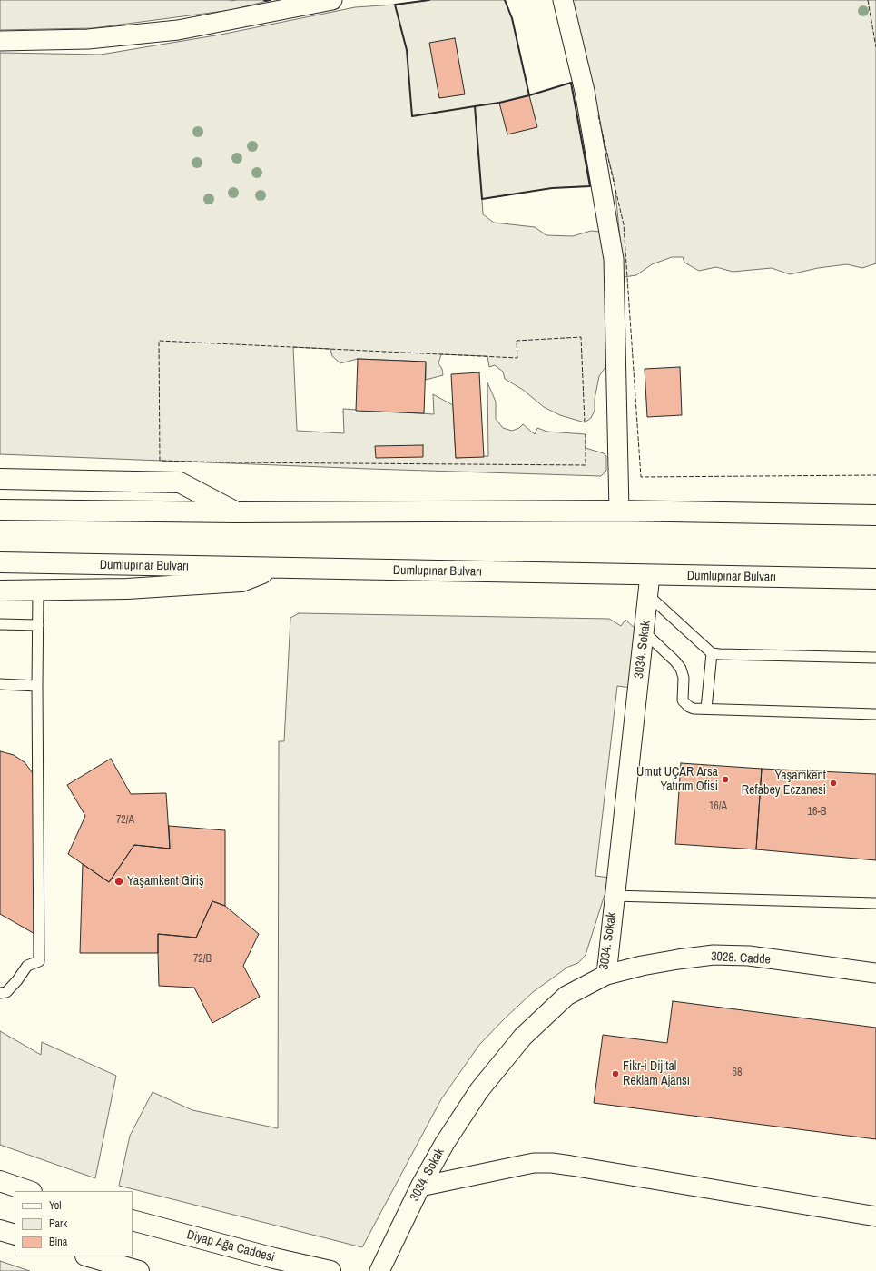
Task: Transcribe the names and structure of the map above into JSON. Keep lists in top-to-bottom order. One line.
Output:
{"streets":{"main road":["Dumlupınar Bulvarı","Diyap Ağa Caddesi"],"street":["3034. Sokak","3028. Cadde"]},"crossings":[["Dumlupınar Bulvarı","3034. Sokak"],["3034. Sokak","3028. Cadde"]],"places":["Umut UÇAR Arsa Yatırım Ofisi","Yaşamkent Refabey Eczanesi","Yaşamkent Giriş","Fikr-i Dijital Reklam Ajansı"],"house_numbers":["16/A","16-B","72/A","72/B","68"],"legend":["Yol","Park","Bina"]}
